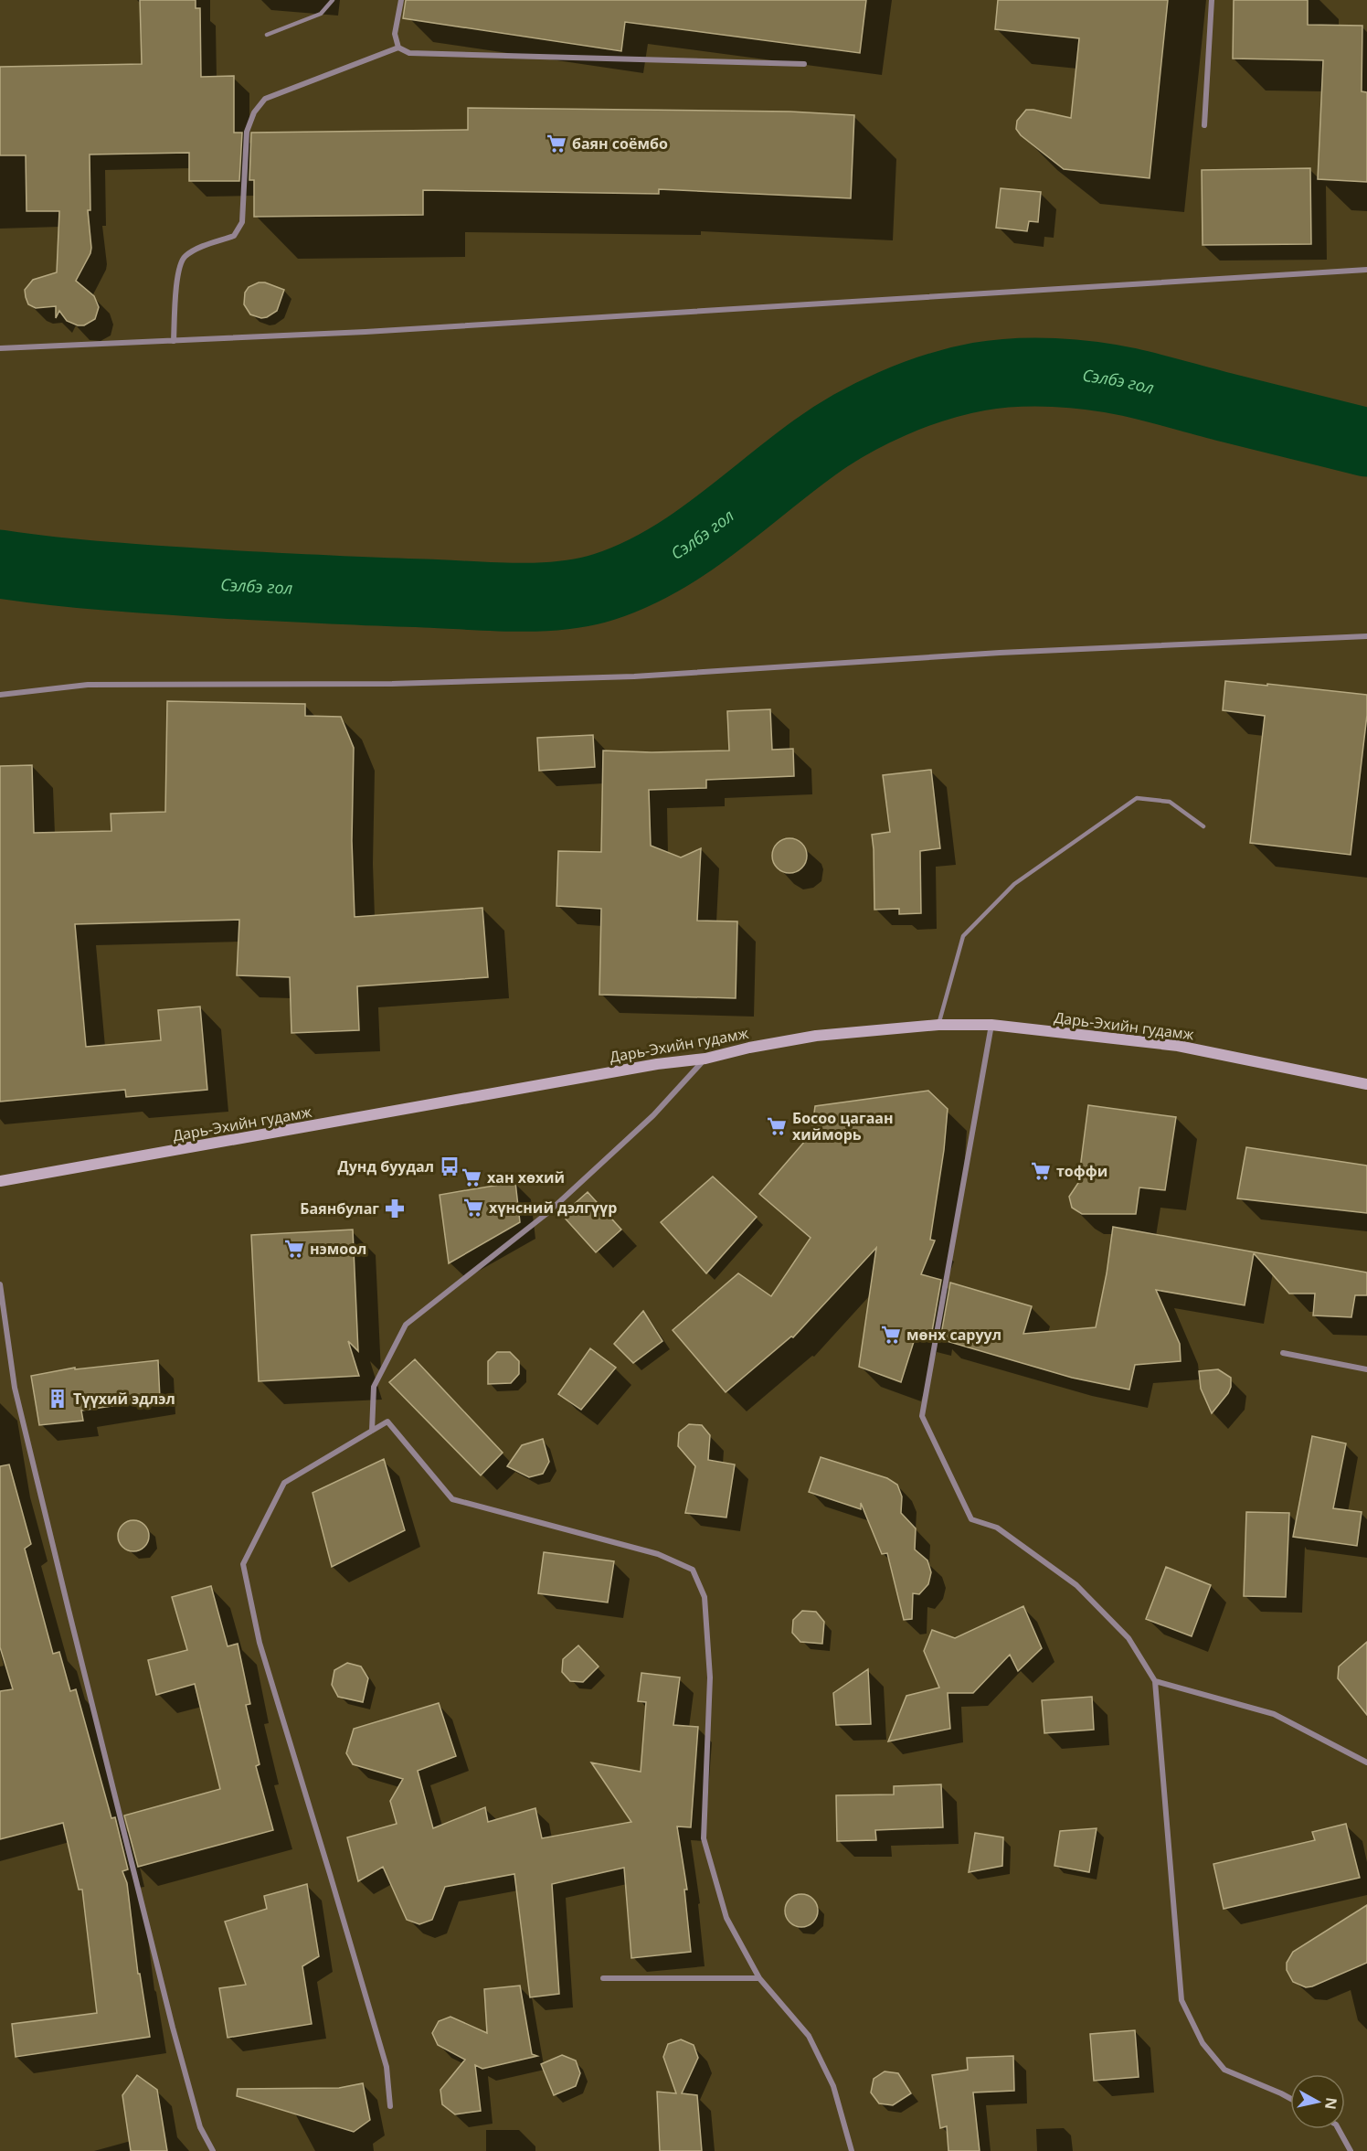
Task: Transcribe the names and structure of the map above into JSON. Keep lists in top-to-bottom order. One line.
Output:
{"streets":{"main road":["Дарь-Эхийн гудамж"]},"water":["Сэлбэ гол"],"places":{"supermarket":["баян соёмбо","Босоо цагаан хийморь","тоффи","хан хөхий","хүнсний дэлгүүр","нэмоол","мөнх саруул"],"bus stop":["Дунд буудал"],"pharmacy":["Баянбулаг"],"building":["Түүхий эдлэл"]},"north":"right"}
